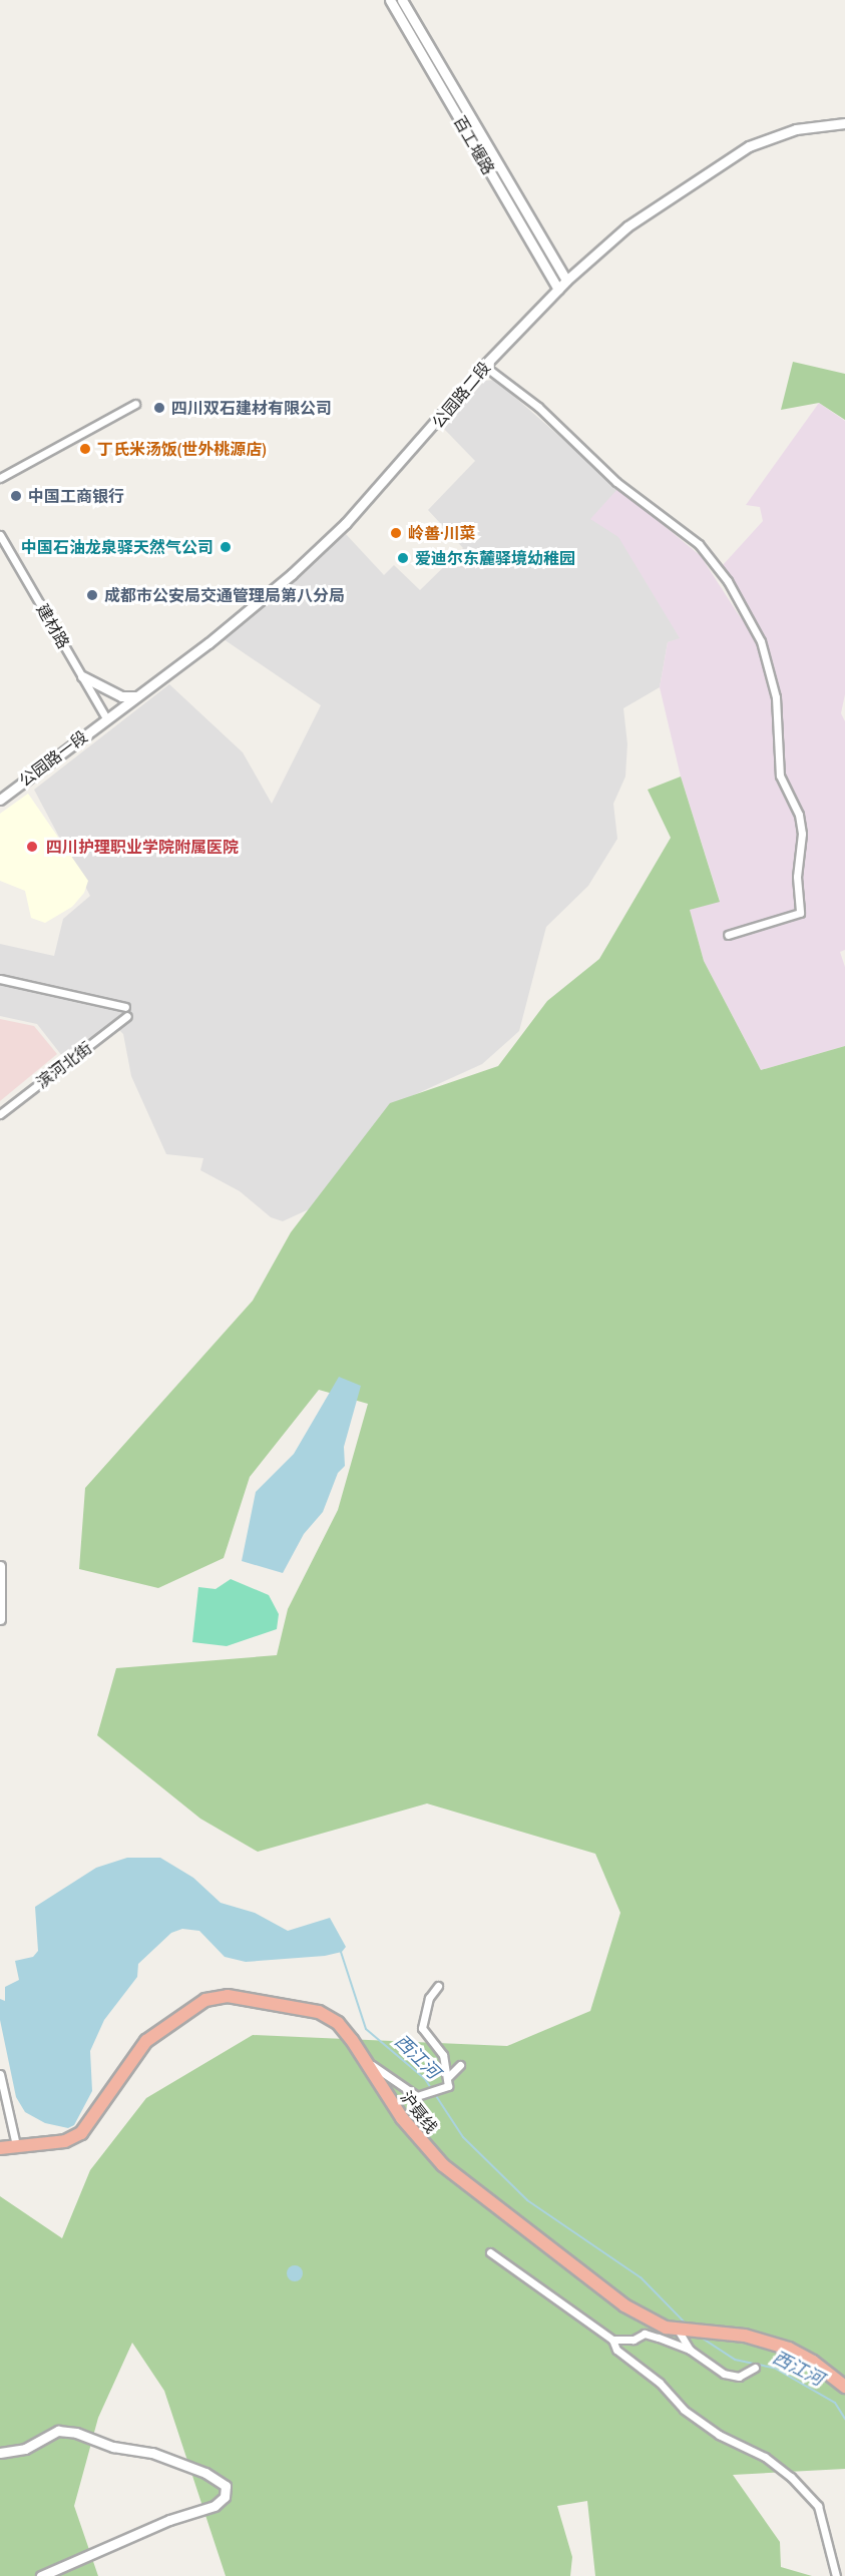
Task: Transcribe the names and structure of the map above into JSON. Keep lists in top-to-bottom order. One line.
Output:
{"streets":{"highway":["沪聂线"],"street":["百工堰路","公园路二段","建材路","公园路一段","滨河北街"]},"crossings":[["百工堰路","公园路二段"],["公园路二段","建材路"],["公园路二段","公园路一段"],["建材路","公园路一段"]],"water":["西江河"],"places":["四川双石建材有限公司","丁氏米汤饭(世外桃源店)","中国工商银行","岭善·川菜","中国石油龙泉驿天然气公司","爱迪尔东麓驿境幼稚园","成都市公安局交通管理局第八分局","四川护理职业学院附属医院"]}
